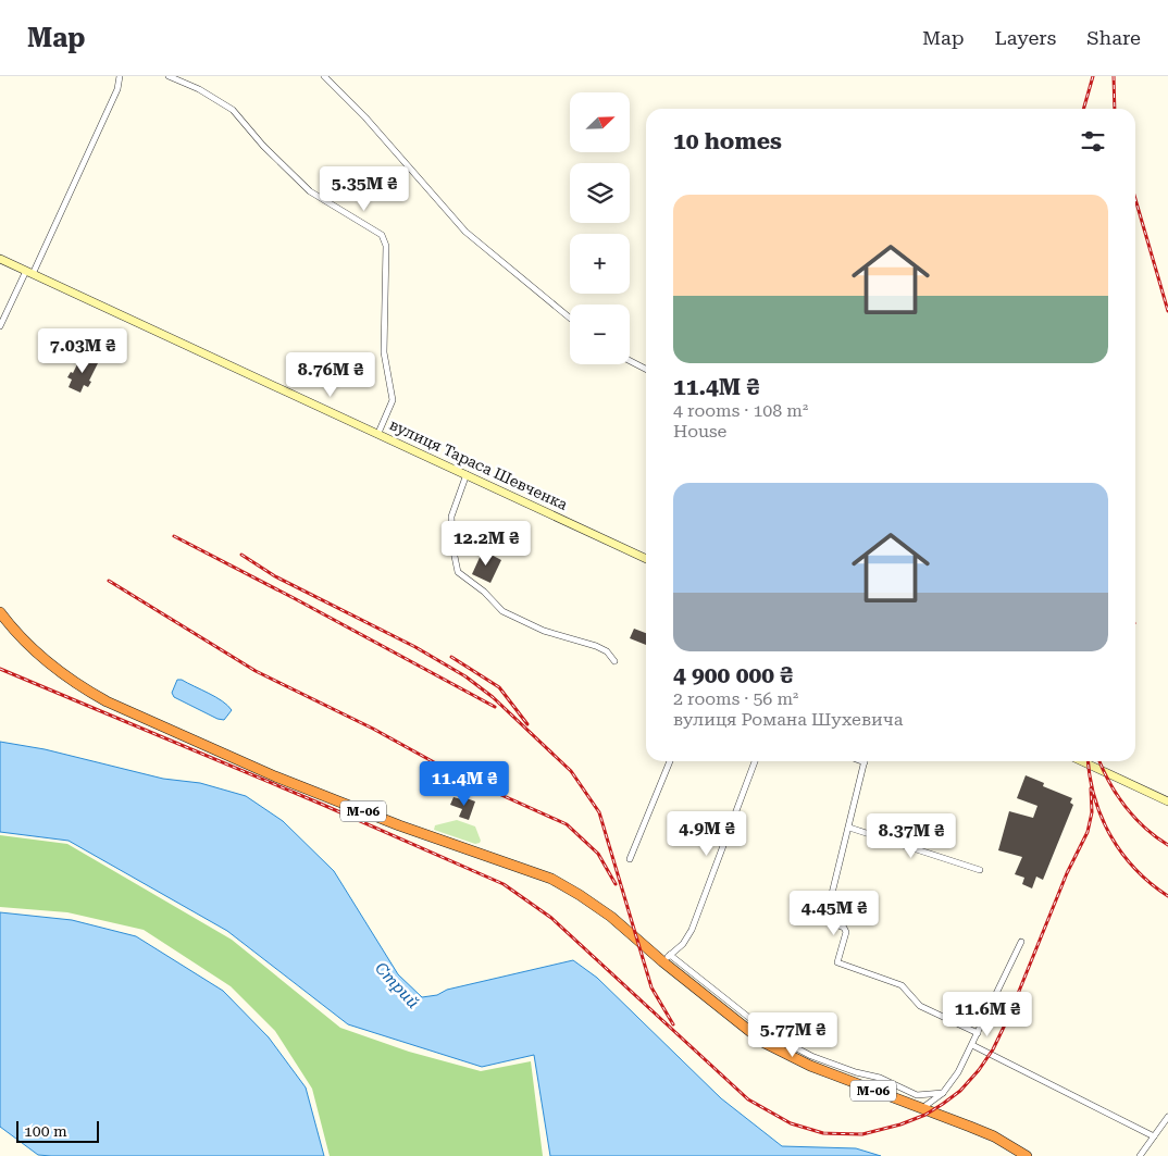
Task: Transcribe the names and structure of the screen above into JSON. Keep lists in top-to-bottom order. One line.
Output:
{"streets":{"highway":["М-06"],"street":["вулиця Тараса Шевченка"]},"water":["Стрий"],"scale_bar":"100 m","north":"top right","page":{"header":"Map","nav":["Map","Layers","Share"],"map_buttons":["+","−"],"heading":"10 homes","price":["5.35M ₴","7.03M ₴","8.76M ₴","12.2M ₴","11.4M ₴","4.9M ₴","8.37M ₴","4.45M ₴","11.6M ₴","5.77M ₴"],"list":[{"name":"11.4M ₴","note":"4 rooms · 108 m² · House"},{"name":"4 900 000 ₴","note":"2 rooms · 56 m² · вулиця Романа Шухевича"}],"scale":"100 m"}}
